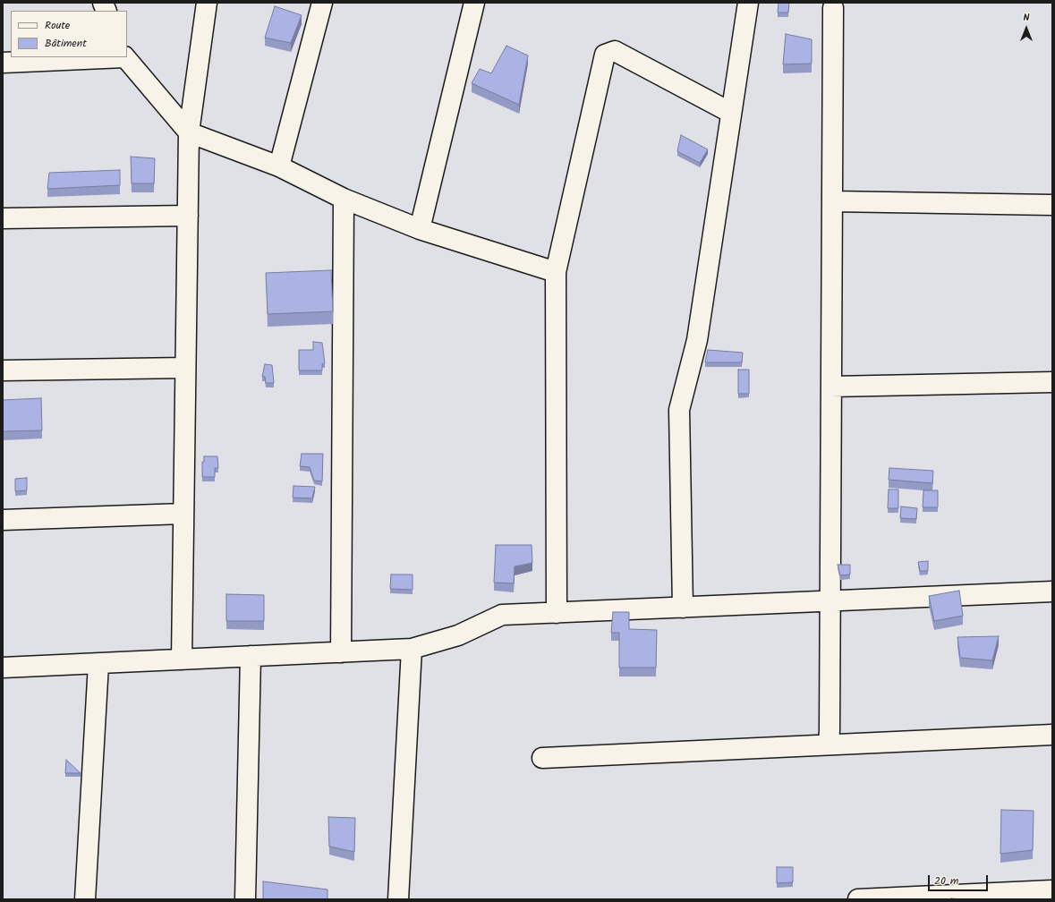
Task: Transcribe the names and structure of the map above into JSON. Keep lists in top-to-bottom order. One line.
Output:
{"legend":["Route","Bâtiment"],"scale_bar":"20 m","north":"top"}
